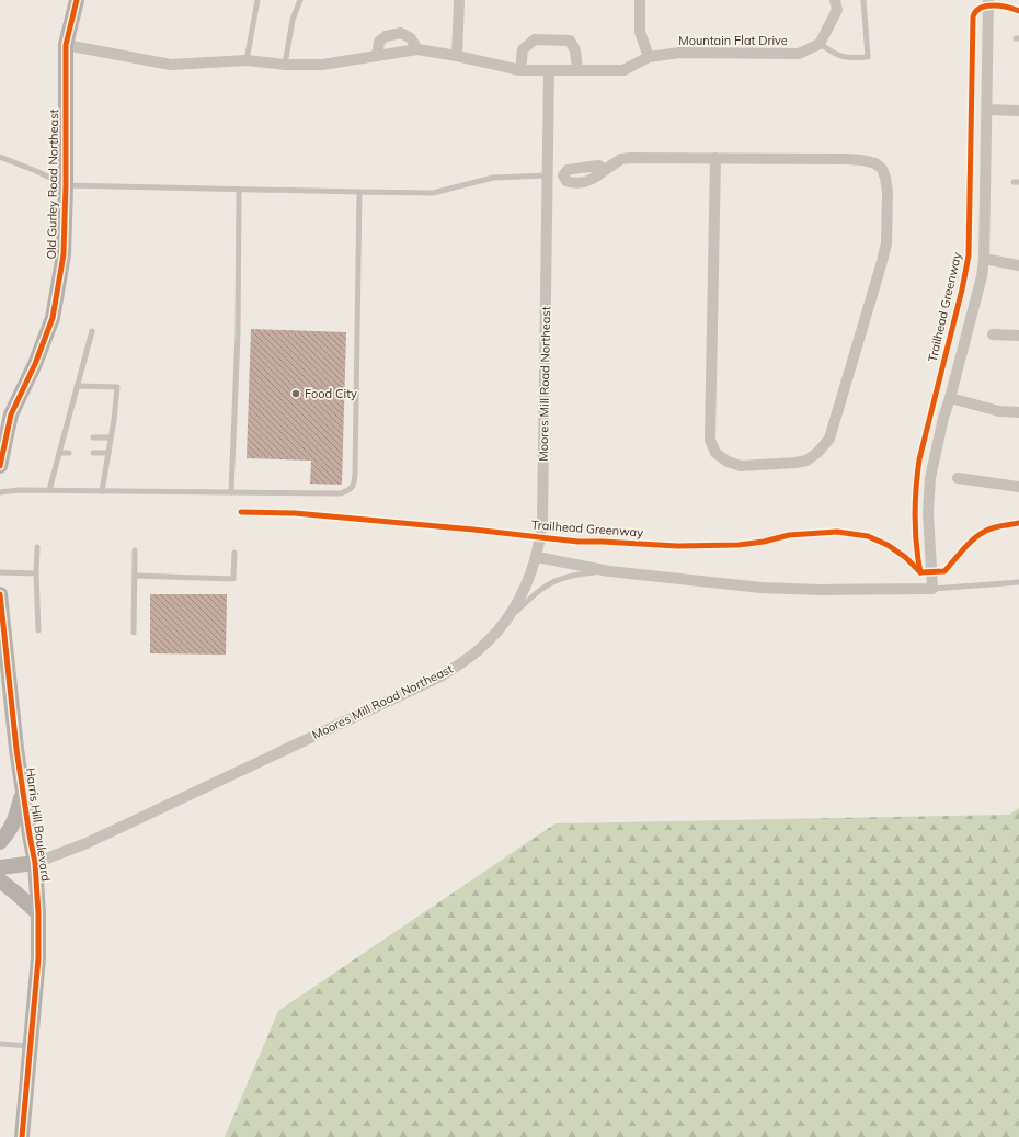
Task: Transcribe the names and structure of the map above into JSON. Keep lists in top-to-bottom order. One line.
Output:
{"streets":{"street":["Mountain Flat Drive","Old Gurley Road Northeast","Moores Mill Road Northeast","Harris Hill Boulevard"],"cycle path":["Trailhead Greenway"]},"crossings":[["Mountain Flat Drive","Old Gurley Road Northeast"],["Mountain Flat Drive","Moores Mill Road Northeast"],["Moores Mill Road Northeast","Harris Hill Boulevard"]],"places":["Food City"]}
